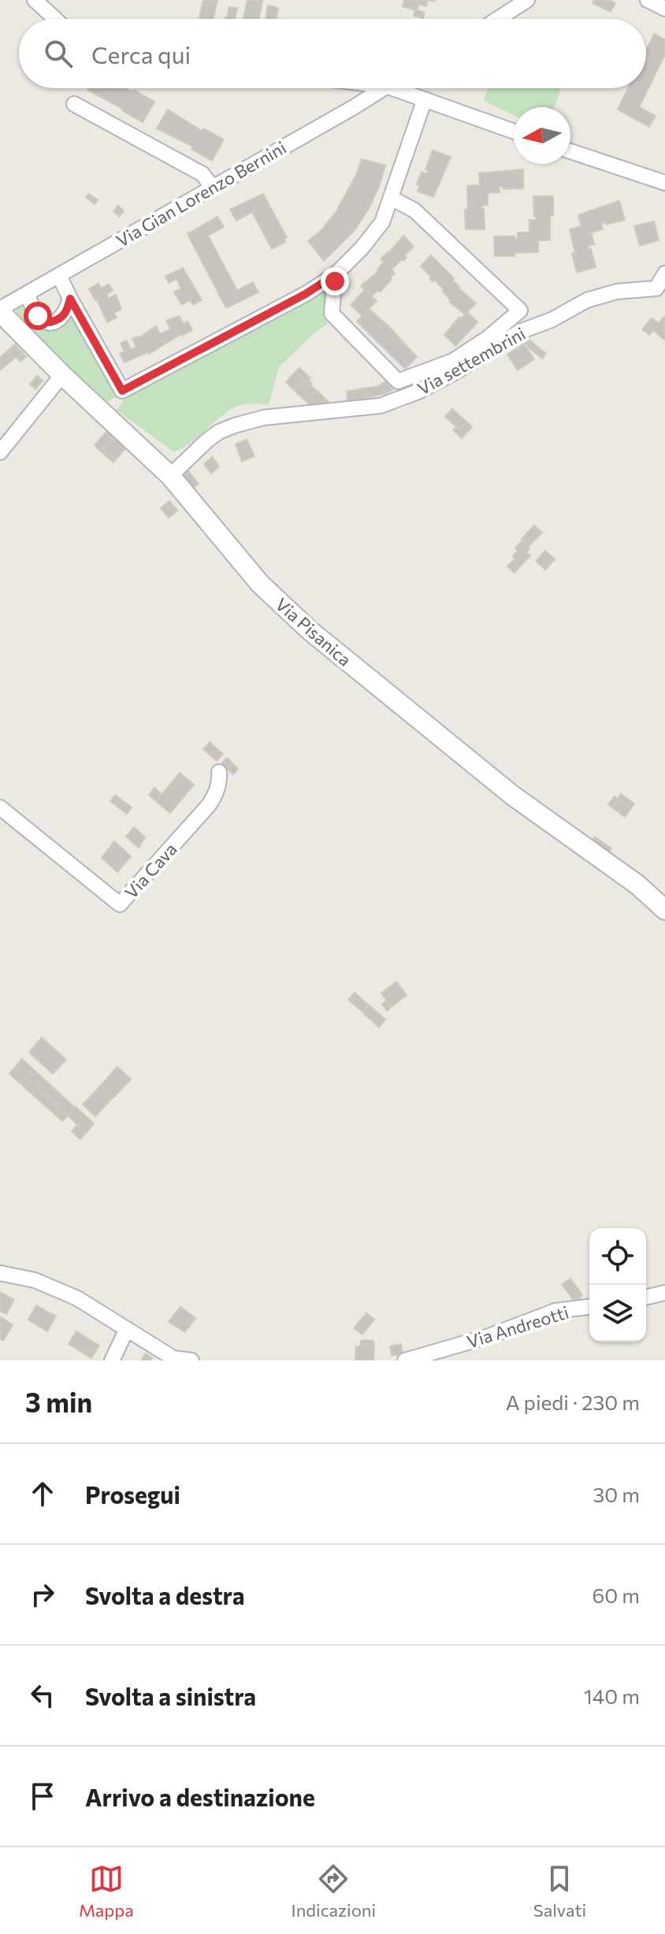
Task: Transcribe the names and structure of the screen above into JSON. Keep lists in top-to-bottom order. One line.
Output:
{"streets":{"street":["Via Gian Lorenzo Bernini","Via settembrini","Via Pisanica","Via Cava","Via Andreotti"]},"crossings":[["Via Gian Lorenzo Bernini","Via Pisanica"],["Via settembrini","Via Pisanica"]],"north":"left","page":{"search":"Cerca qui","heading":["3 min","A piedi · 230 m"],"list":[["Prosegui","30 m"],["Svolta a destra","60 m"],["Svolta a sinistra","140 m"],"Arrivo a destinazione"],"nav":["Mappa","Indicazioni","Salvati"]}}
